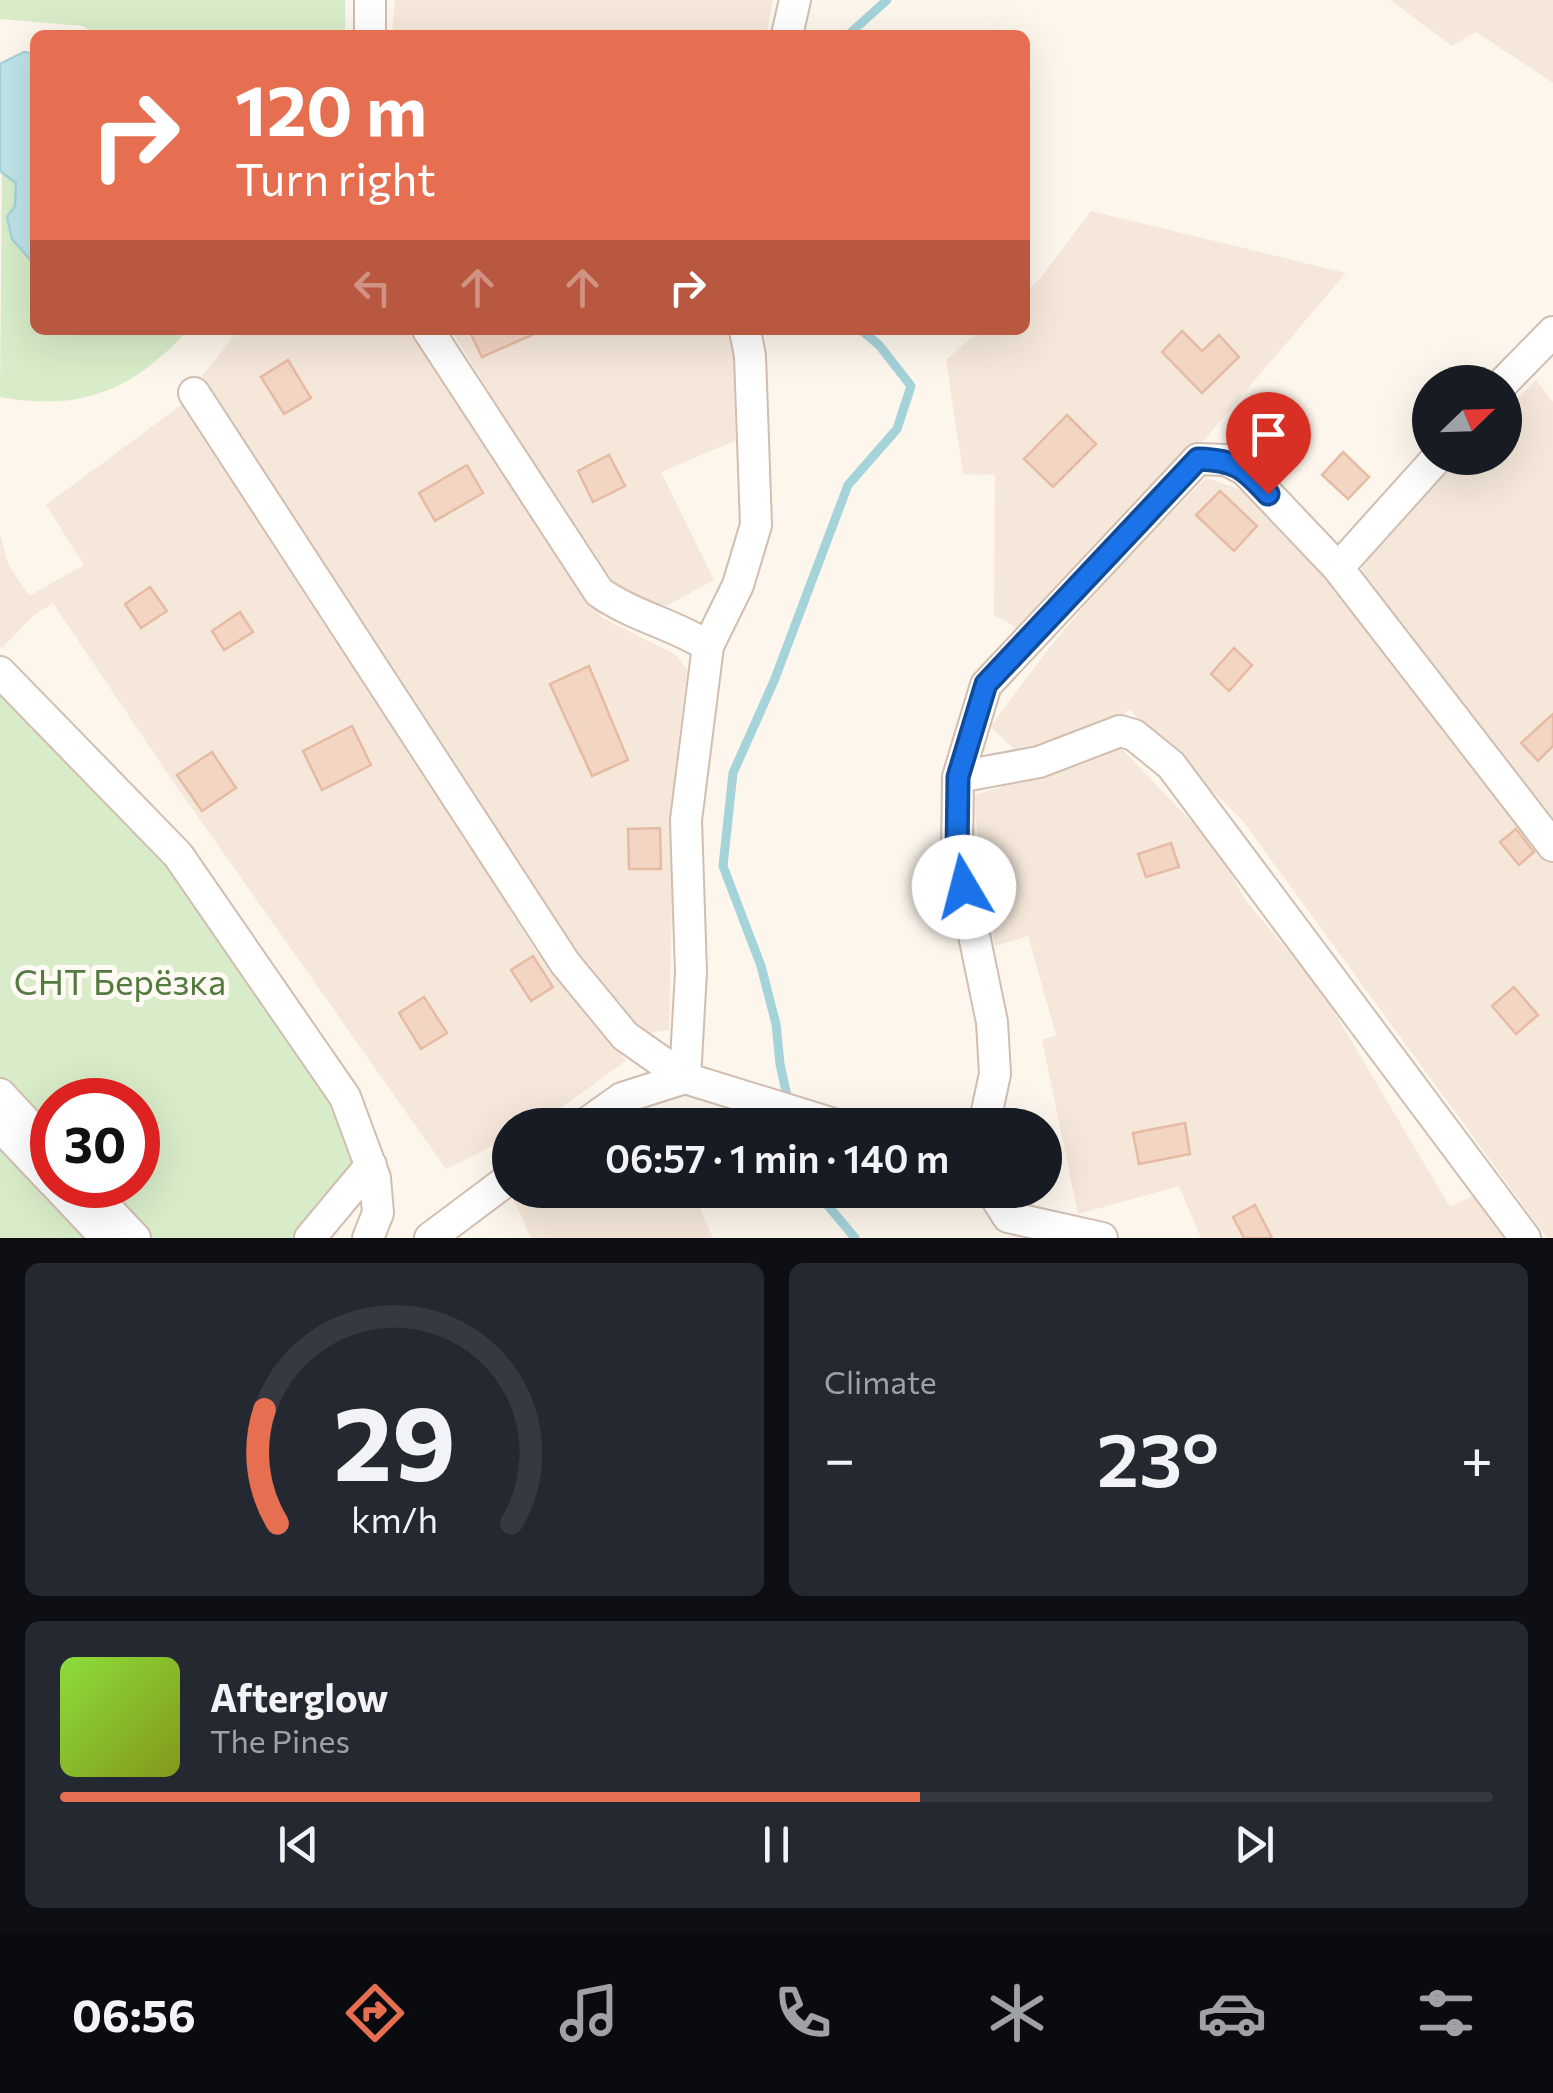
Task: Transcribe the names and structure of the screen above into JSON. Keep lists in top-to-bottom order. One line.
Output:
{"parks":["СНТ Берёзка"],"north":"top right","page":{"turn":["120 m","Turn right"],"limit":"30","trip":"06:57 · 1 min · 140 m","tile":"Climate","heat":["−","23°","+"],"song":["Afterglow","The Pines"],"tabs":"06:56","gauge":["29","km/h"]}}
